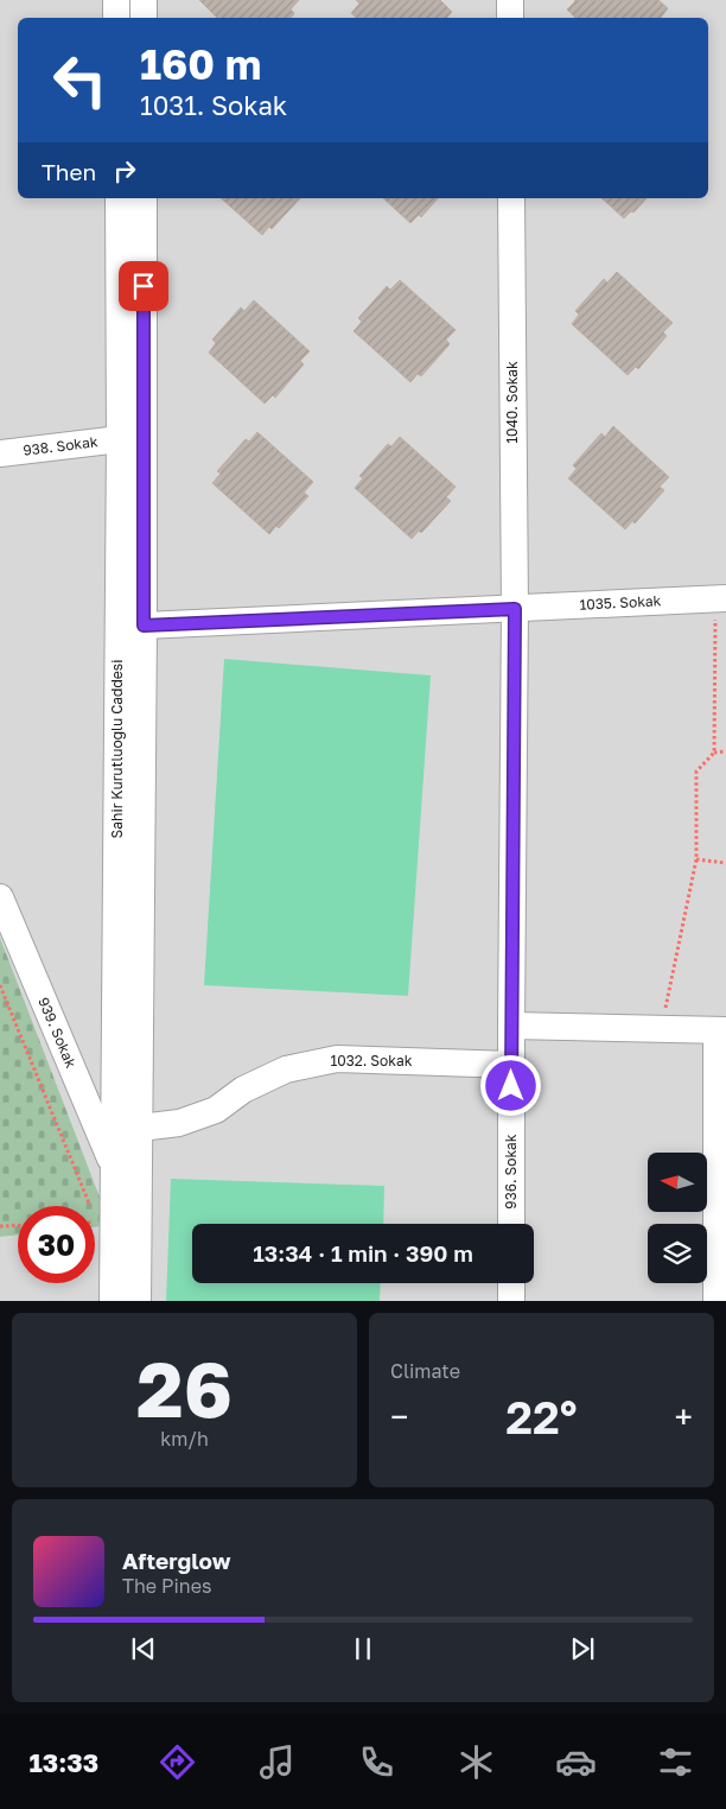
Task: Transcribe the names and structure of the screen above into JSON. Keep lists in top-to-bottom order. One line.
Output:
{"streets":{"street":["1040. Sokak","938. Sokak","1035. Sokak","Sahir Kurutluoğlu Caddesi","939. Sokak","1032. Sokak","936. Sokak"]},"crossings":[["1040. Sokak","1035. Sokak"],["1040. Sokak","936. Sokak"],["938. Sokak","Sahir Kurutluoğlu Caddesi"],["1035. Sokak","Sahir Kurutluoğlu Caddesi"],["1035. Sokak","936. Sokak"],["Sahir Kurutluoğlu Caddesi","939. Sokak"],["Sahir Kurutluoğlu Caddesi","1032. Sokak"],["1032. Sokak","936. Sokak"]],"north":"left","page":{"turn":["160 m","1031. Sokak"],"then":"Then","limit":"30","trip":"13:34 · 1 min · 390 m","tile":[["26","km/h"],"Climate"],"heat":["−","22°","+"],"song":["Afterglow","The Pines"],"tabs":"13:33"}}
